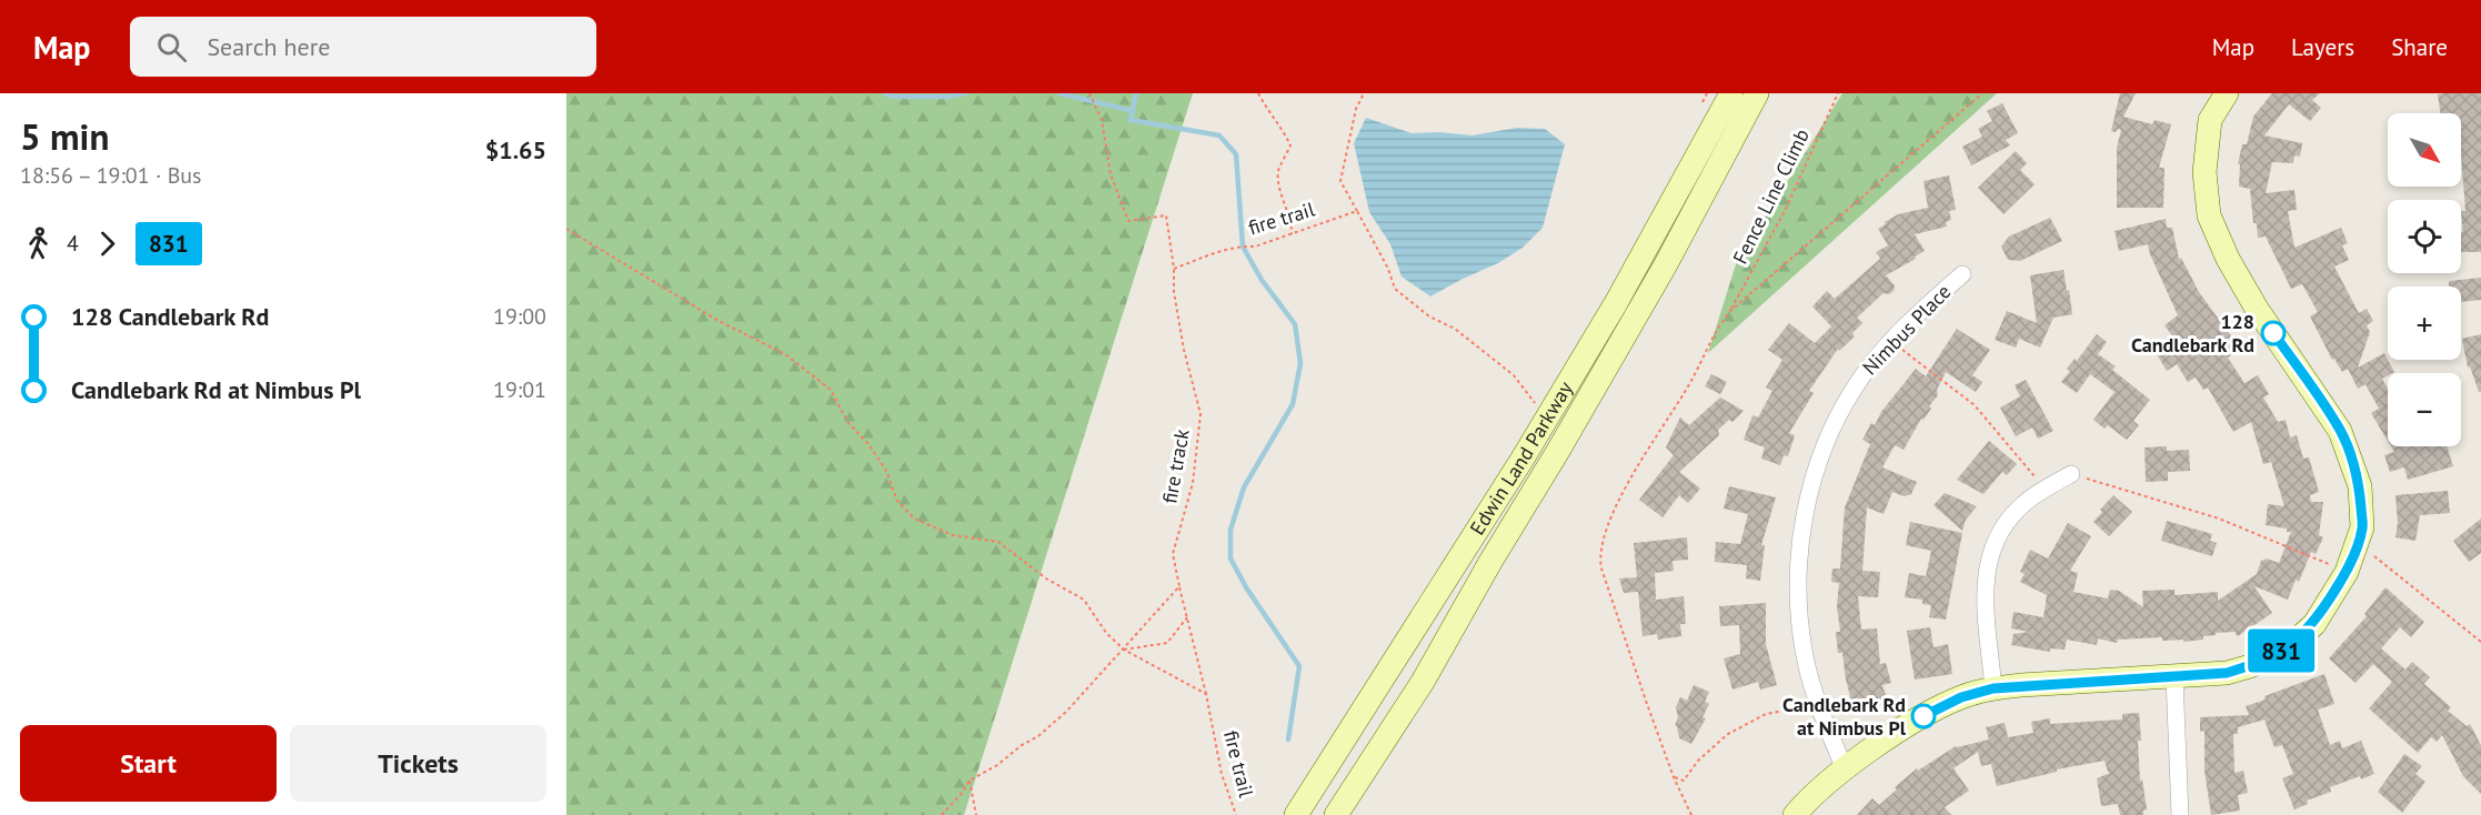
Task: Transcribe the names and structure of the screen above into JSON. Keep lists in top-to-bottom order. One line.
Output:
{"streets":{"main road":["Edwin Land Parkway"],"street":["Nimbus Place"],"path":["Fence Line Climb","fire trail","fire track"]},"crossings":[["fire trail","fire track"]],"places":["128 Candlebark Rd","Candlebark Rd at Nimbus Pl"],"lines":["bus line 831"],"north":"bottom right","page":{"header":"Map","search":"Search here","nav":["Map","Layers","Share"],"heading":["5 min","18:56 – 19:01 · Bus","$1.65"],"on_map":"831","map_buttons":["+","−"],"legs":["4","831"],"list":[{"name":"128 Candlebark Rd","value":"19:00"},{"name":"Candlebark Rd at Nimbus Pl","value":"19:01"}],"buttons":["Start","Tickets"]}}
